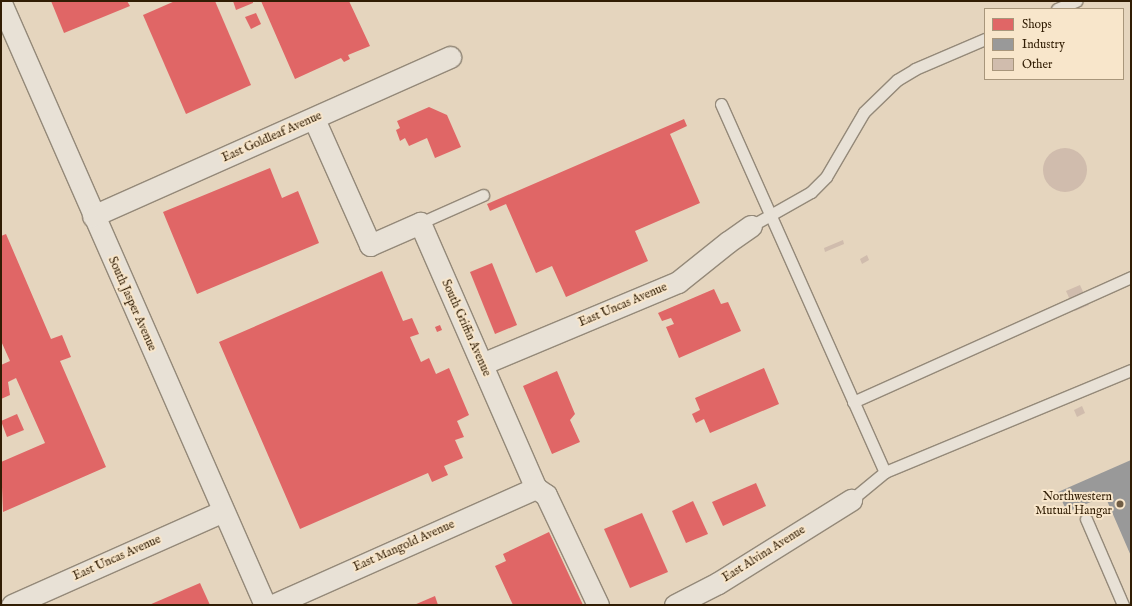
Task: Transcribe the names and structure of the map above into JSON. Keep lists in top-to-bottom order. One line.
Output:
{"streets":{"street":["East Goldleaf Avenue","South Jasper Avenue","East Uncas Avenue","South Griffin Avenue","East Mangold Avenue","East Alvina Avenue"]},"crossings":[["East Goldleaf Avenue","South Jasper Avenue"],["South Jasper Avenue","East Uncas Avenue"],["East Uncas Avenue","South Griffin Avenue"],["South Griffin Avenue","East Mangold Avenue"]],"places":["Northwestern Mutual Hangar"],"legend":["Shops","Industry","Other"]}
